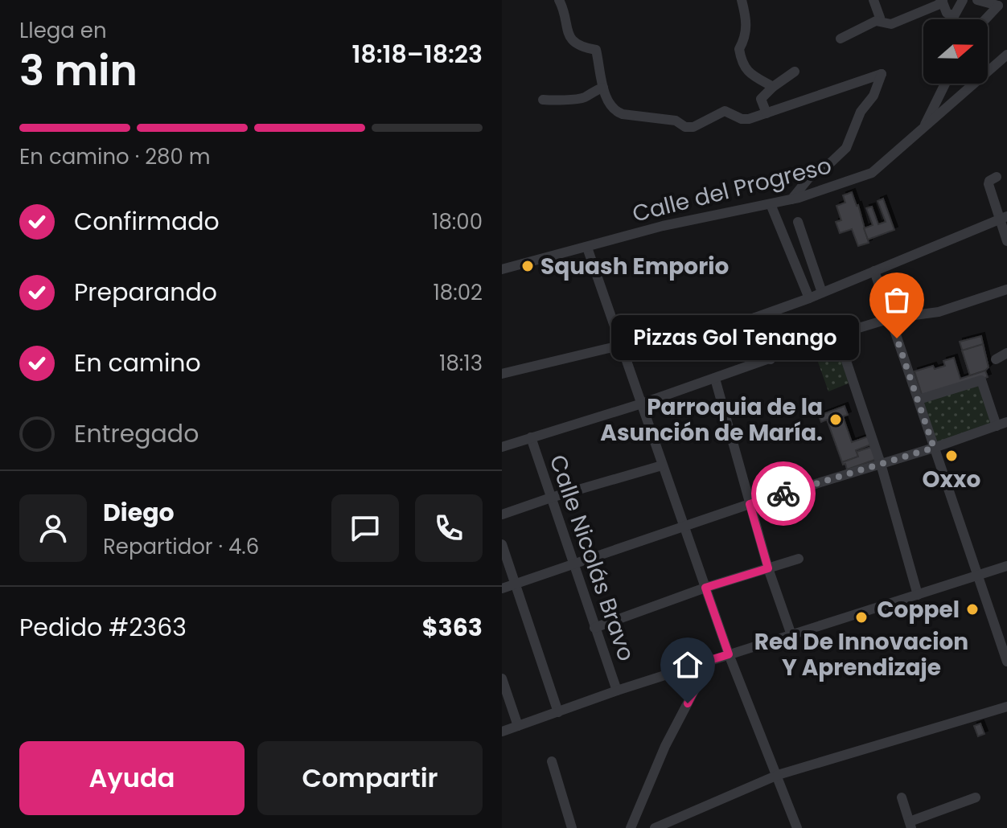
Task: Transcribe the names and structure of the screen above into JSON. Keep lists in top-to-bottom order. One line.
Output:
{"streets":{"street":["Calle del Progreso","Calle Nicolás Bravo"]},"places":["Squash Emporio","Pizzas Gol Tenango","Parroquia de la Asunción de María.","Oxxo","Coppel","Red De Innovacion Y Aprendizaje"],"north":"right","page":{"heading":["3 min","Llega en","18:18–18:23"],"panel":["Diego","Repartidor · 4.6","Pedido #2363","$363"],"bar":"En camino · 280 m","list":[["Confirmado","18:00"],["Preparando","18:02"],["En camino","18:13"],"Entregado"],"bubble":"Pizzas Gol Tenango","buttons":["Ayuda","Compartir"]}}
